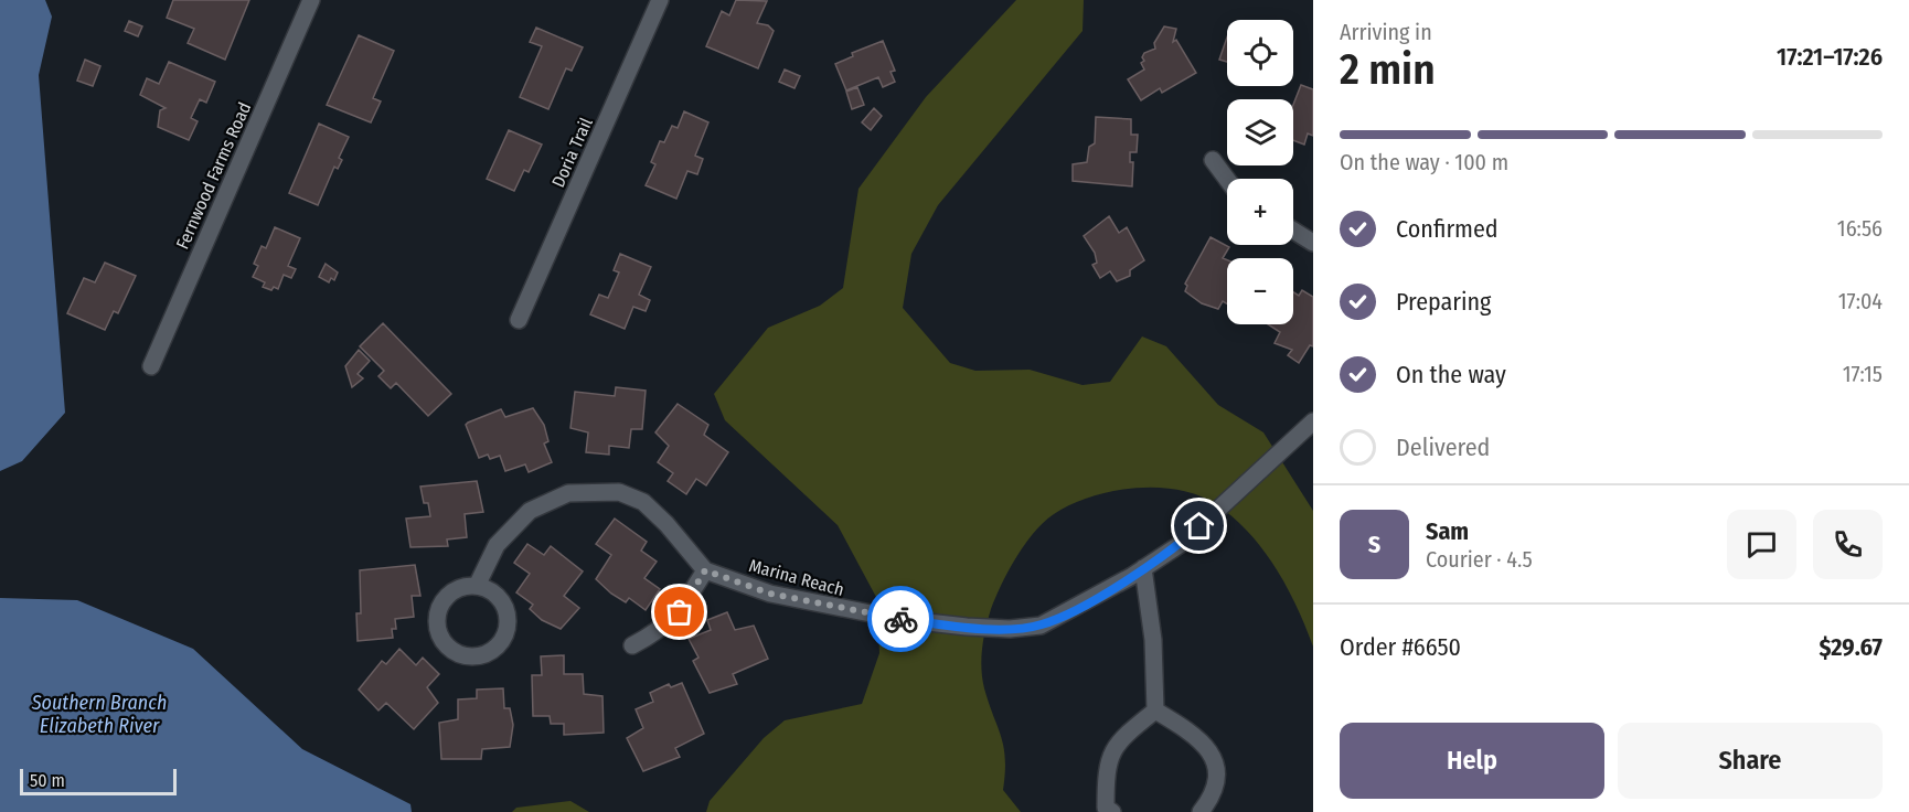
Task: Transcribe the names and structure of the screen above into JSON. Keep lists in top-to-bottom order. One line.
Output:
{"streets":{"street":["Doria Trail","Fernwood Farms Road","Marina Reach"]},"water":["Southern Branch Elizabeth River"],"scale_bar":"50 m","page":{"heading":["2 min","Arriving in","17:21–17:26"],"panel":["Sam","Courier · 4.5","Order #6650","$29.67"],"map_buttons":["+","−"],"bar":"On the way · 100 m","list":[["Confirmed","16:56"],["Preparing","17:04"],["On the way","17:15"],"Delivered"],"round":"S","buttons":["Help","Share"],"scale":"50 m"}}
